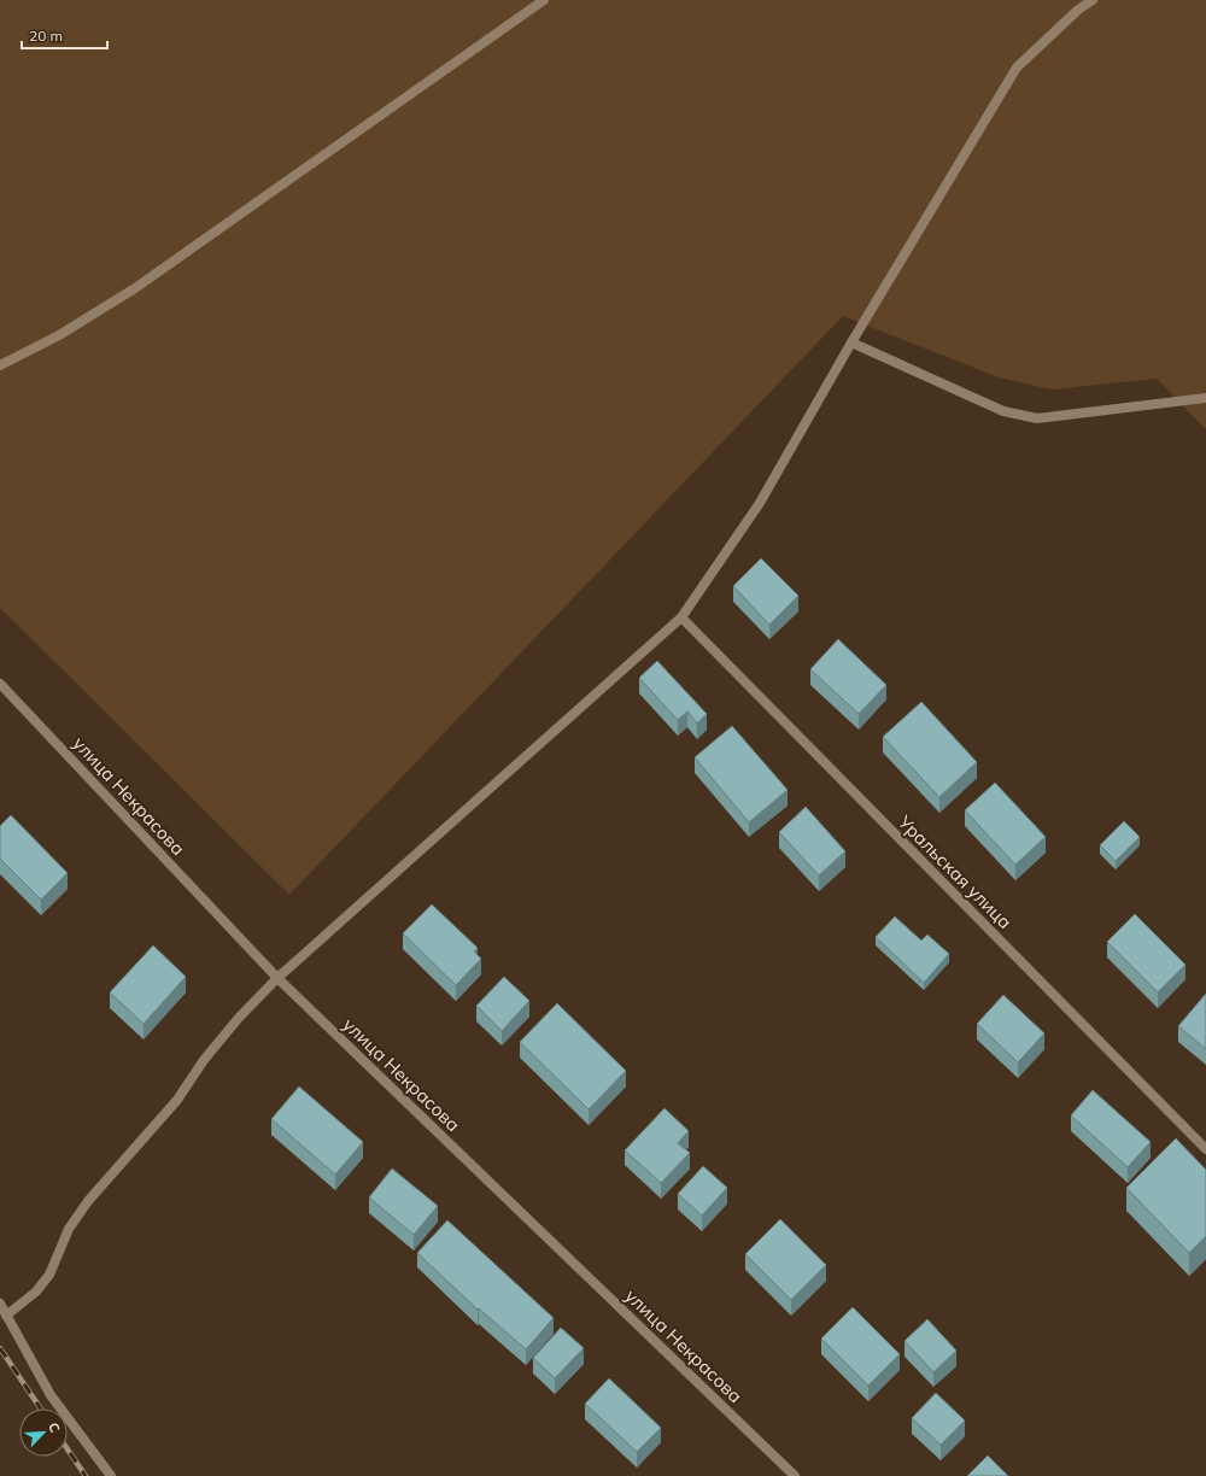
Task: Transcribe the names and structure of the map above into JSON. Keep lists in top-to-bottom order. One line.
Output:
{"streets":{"street":["улица Некрасова","Уральская улица"]},"scale_bar":"20 m","north":"top right"}
